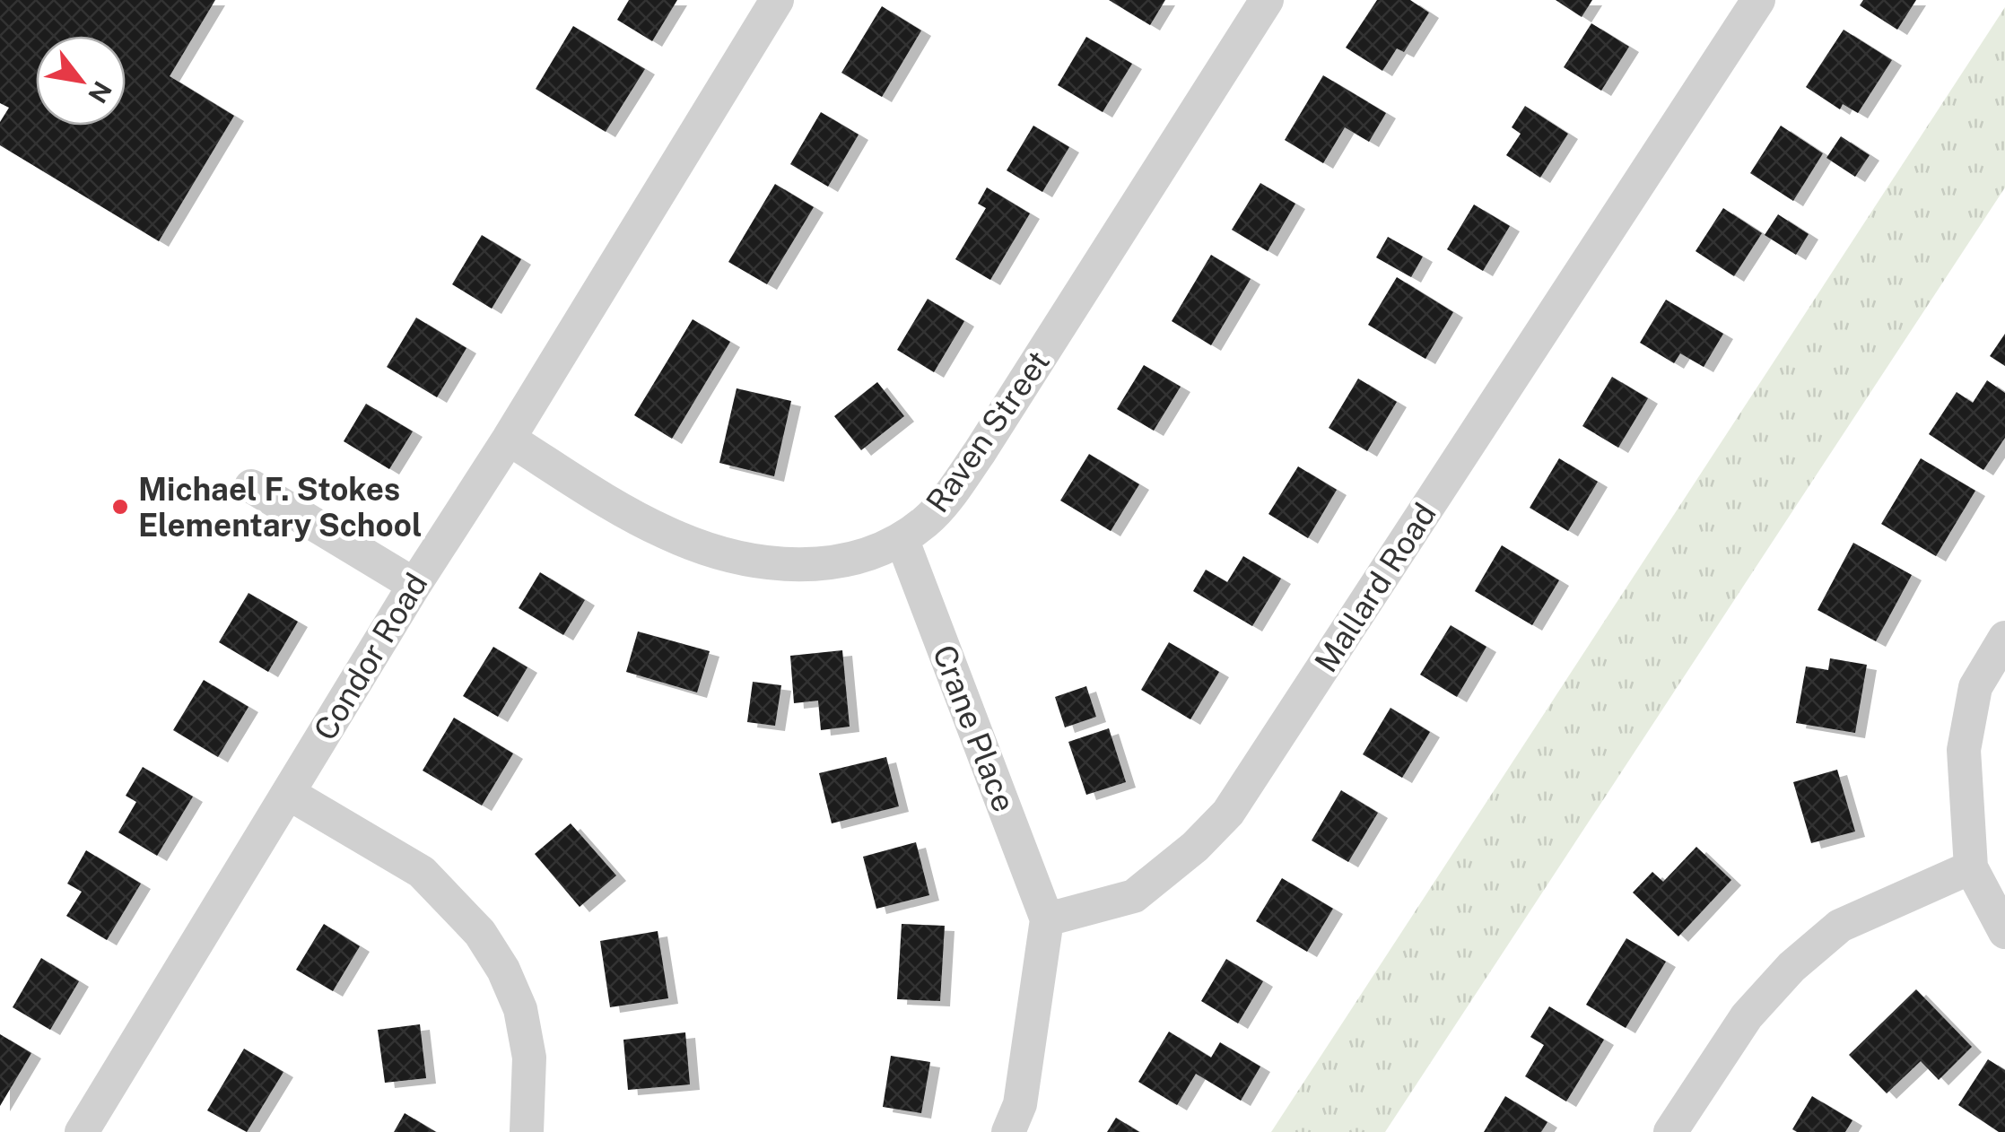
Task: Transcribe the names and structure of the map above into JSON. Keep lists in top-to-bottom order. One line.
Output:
{"streets":{"street":["Raven Street","Mallard Road","Condor Road","Crane Place"]},"crossings":[["Raven Street","Condor Road"],["Raven Street","Crane Place"],["Mallard Road","Crane Place"]],"places":["Michael F. Stokes Elementary School"],"north":"bottom right"}
